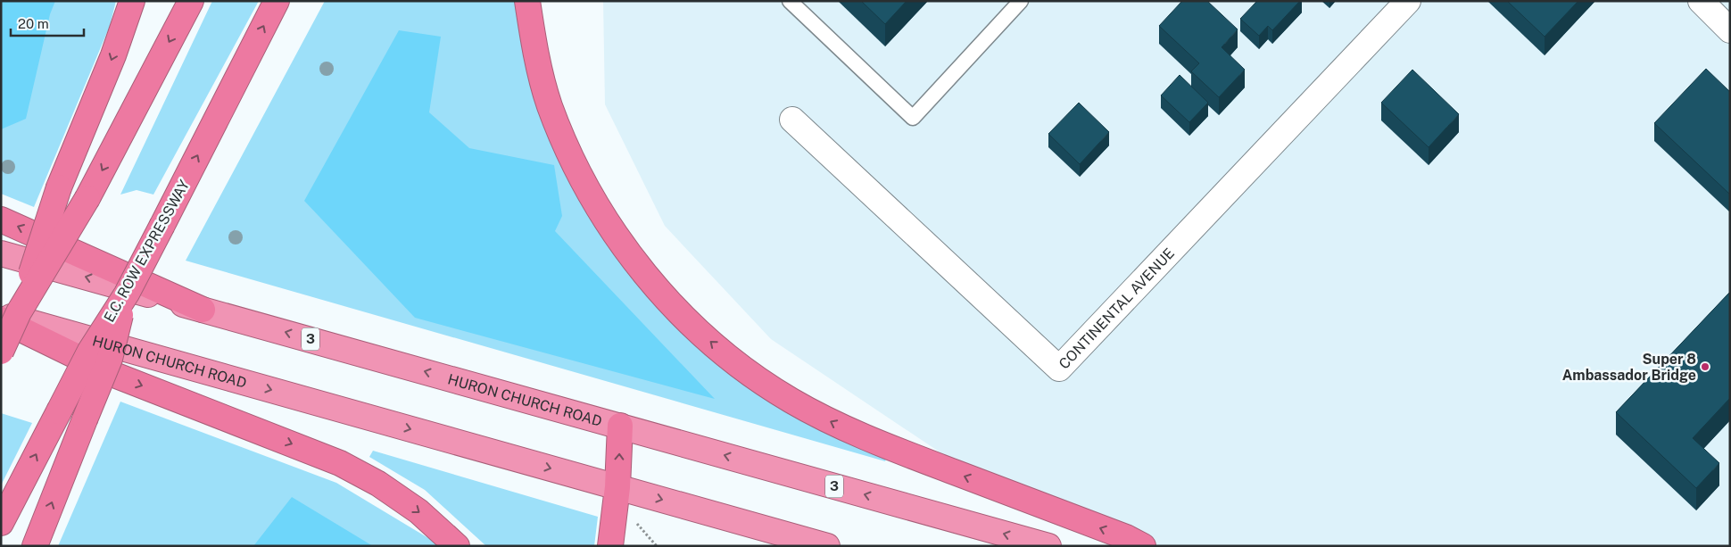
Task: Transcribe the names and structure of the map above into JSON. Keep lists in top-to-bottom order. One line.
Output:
{"streets":{"highway":["E.C. ROW EXPRESSWAY","3","HURON CHURCH ROAD"],"street":["CONTINENTAL AVENUE"]},"places":["Super 8 Ambassador Bridge"],"scale_bar":"20 m"}
